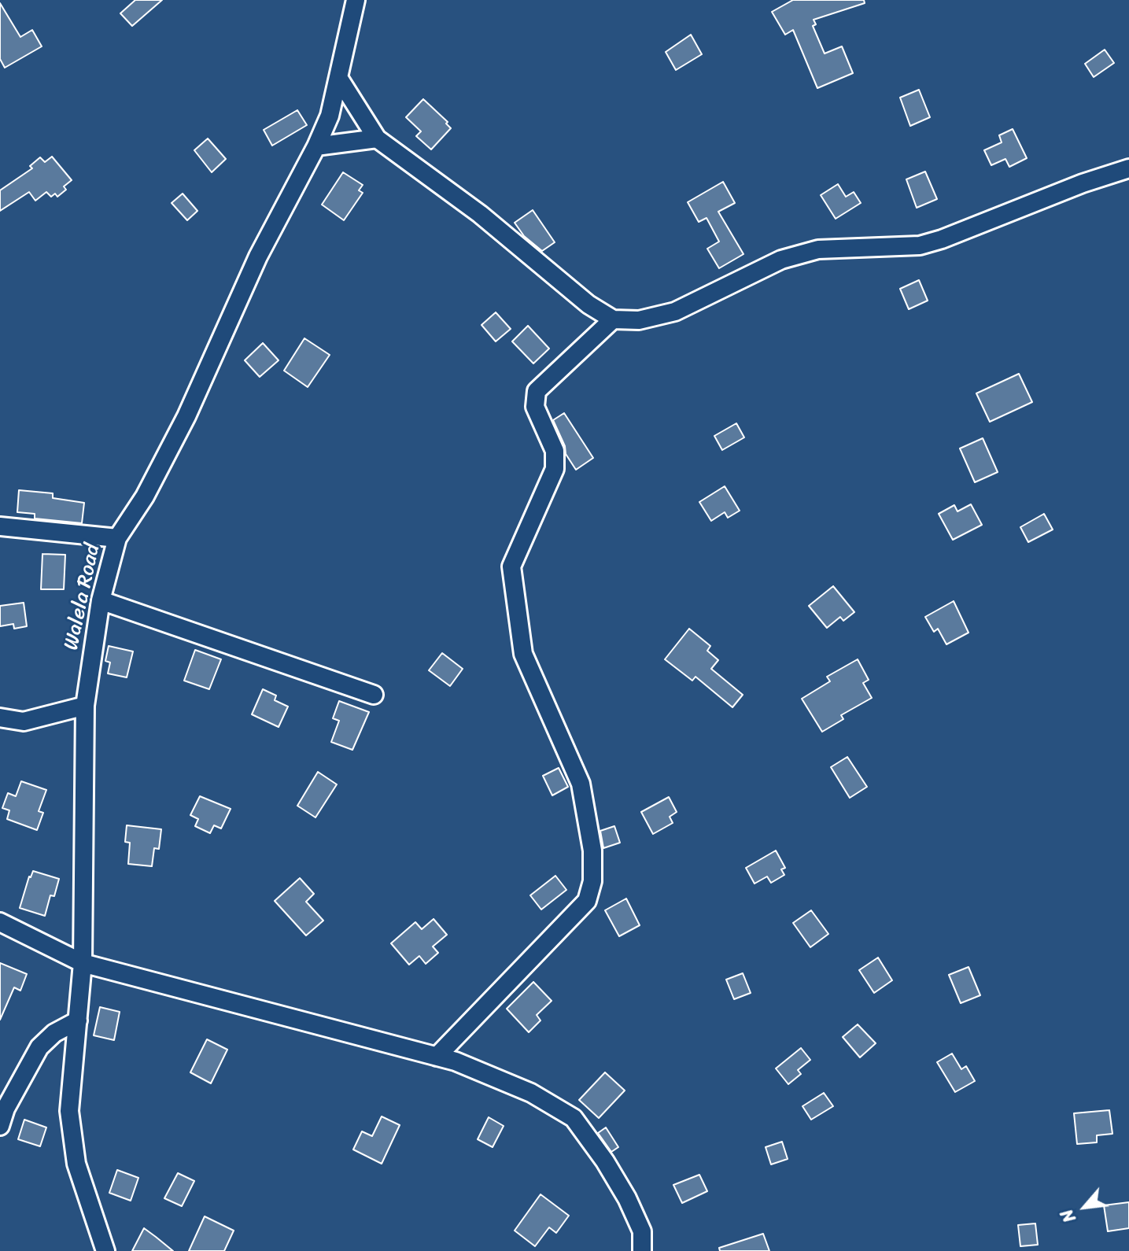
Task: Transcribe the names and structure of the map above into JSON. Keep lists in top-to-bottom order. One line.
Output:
{"streets":{"street":["Walela Road"]},"north":"bottom left"}
